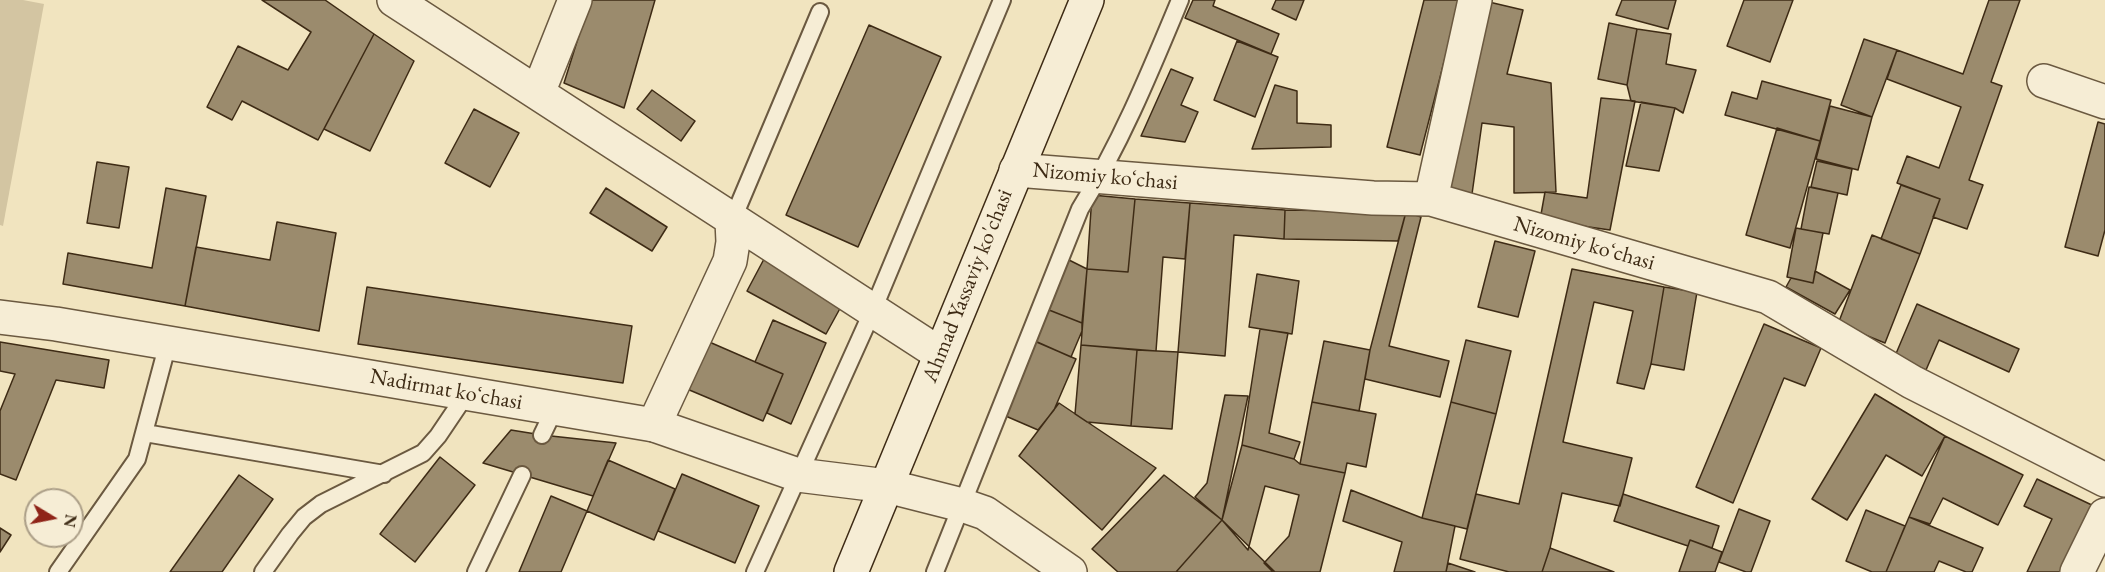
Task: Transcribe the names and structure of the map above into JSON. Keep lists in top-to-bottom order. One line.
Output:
{"streets":{"street":["Nizomiy koʻchasi","Ahmad Yassaviy ko'chasi","Nadirmat koʻchasi"]},"crossings":[["Nizomiy koʻchasi","Ahmad Yassaviy ko'chasi"],["Ahmad Yassaviy ko'chasi","Nadirmat koʻchasi"]],"north":"right"}
